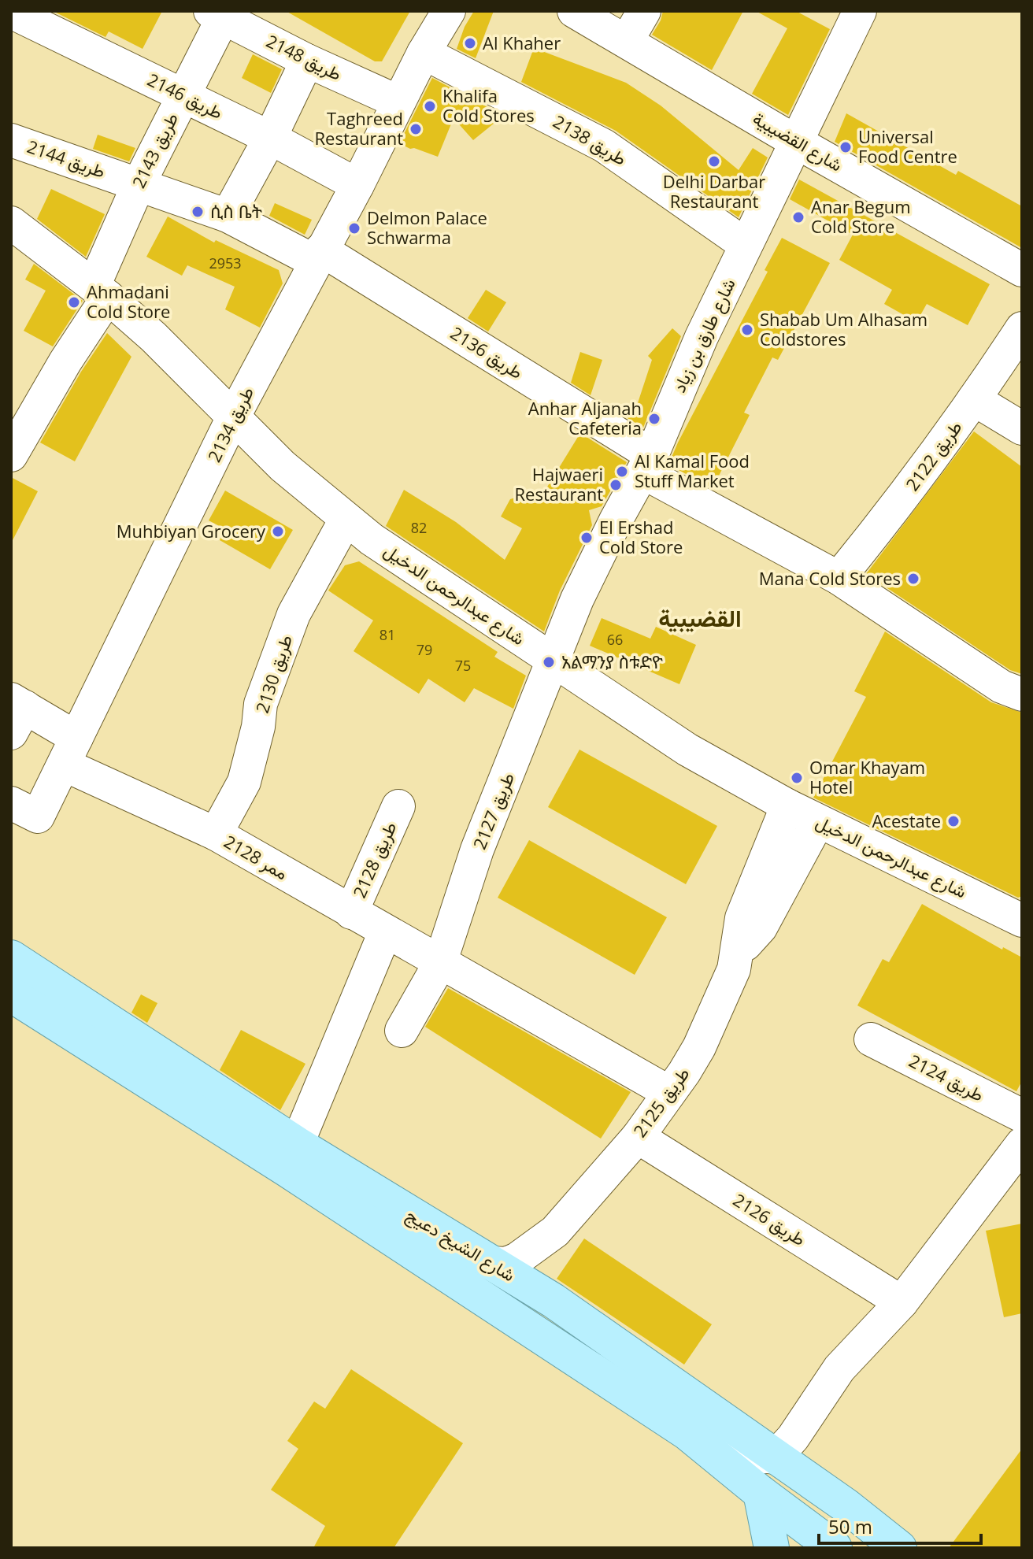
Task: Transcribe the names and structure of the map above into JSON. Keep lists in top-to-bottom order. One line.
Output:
{"streets":{"main road":["شارع الشيخ دعيج"],"street":["طريق 2148","طريق 2146","طريق 2138","شارع القضيبية","طريق 2143","طريق 2144","شارع طارق بن زياد","طريق 2136","طريق 2134","طريق 2122","شارع عبدالرحمن الدخيل","طريق 2130","طريق 2127","ممر 2128","طريق 2128","طريق 2124","طريق 2125","طريق 2126"]},"crossings":[["طريق 2148","طريق 2143"],["طريق 2148","طريق 2134"],["طريق 2146","طريق 2143"],["طريق 2146","طريق 2134"],["طريق 2138","شارع طارق بن زياد"],["طريق 2138","طريق 2134"],["شارع القضيبية","شارع طارق بن زياد"],["طريق 2143","طريق 2144"],["طريق 2143","شارع عبدالرحمن الدخيل"],["طريق 2144","طريق 2136"],["طريق 2144","طريق 2134"],["شارع طارق بن زياد","طريق 2136"],["شارع طارق بن زياد","شارع عبدالرحمن الدخيل"],["شارع طارق بن زياد","طريق 2127"],["طريق 2136","طريق 2134"],["طريق 2134","شارع عبدالرحمن الدخيل"],["طريق 2134","ممر 2128"],["شارع عبدالرحمن الدخيل","طريق 2130"],["شارع عبدالرحمن الدخيل","طريق 2127"],["شارع عبدالرحمن الدخيل","طريق 2125"],["طريق 2130","ممر 2128"],["طريق 2127","ممر 2128"],["ممر 2128","طريق 2128"],["طريق 2125","طريق 2126"],["طريق 2125","شارع الشيخ دعيج"]],"districts":["القضيبية"],"places":["Al Khaher","Khalifa Cold Stores","Taghreed Restaurant","Universal Food Centre","Delhi Darbar Restaurant","ሲስ ቤት","Anar Begum Cold Store","Delmon Palace Schwarma","Ahmadani Cold Store","Shabab Um Alhasam Coldstores","Anhar Aljanah Cafeteria","Al Kamal Food Stuff Market","Hajwaeri Restaurant","Muhbiyan Grocery","El Ershad Cold Store","Mana Cold Stores","አልማንያ ስቱድዮ","Omar Khayam Hotel","Acestate"],"house_numbers":["2953","82","81","66","79","75"],"scale_bar":"50 m"}
